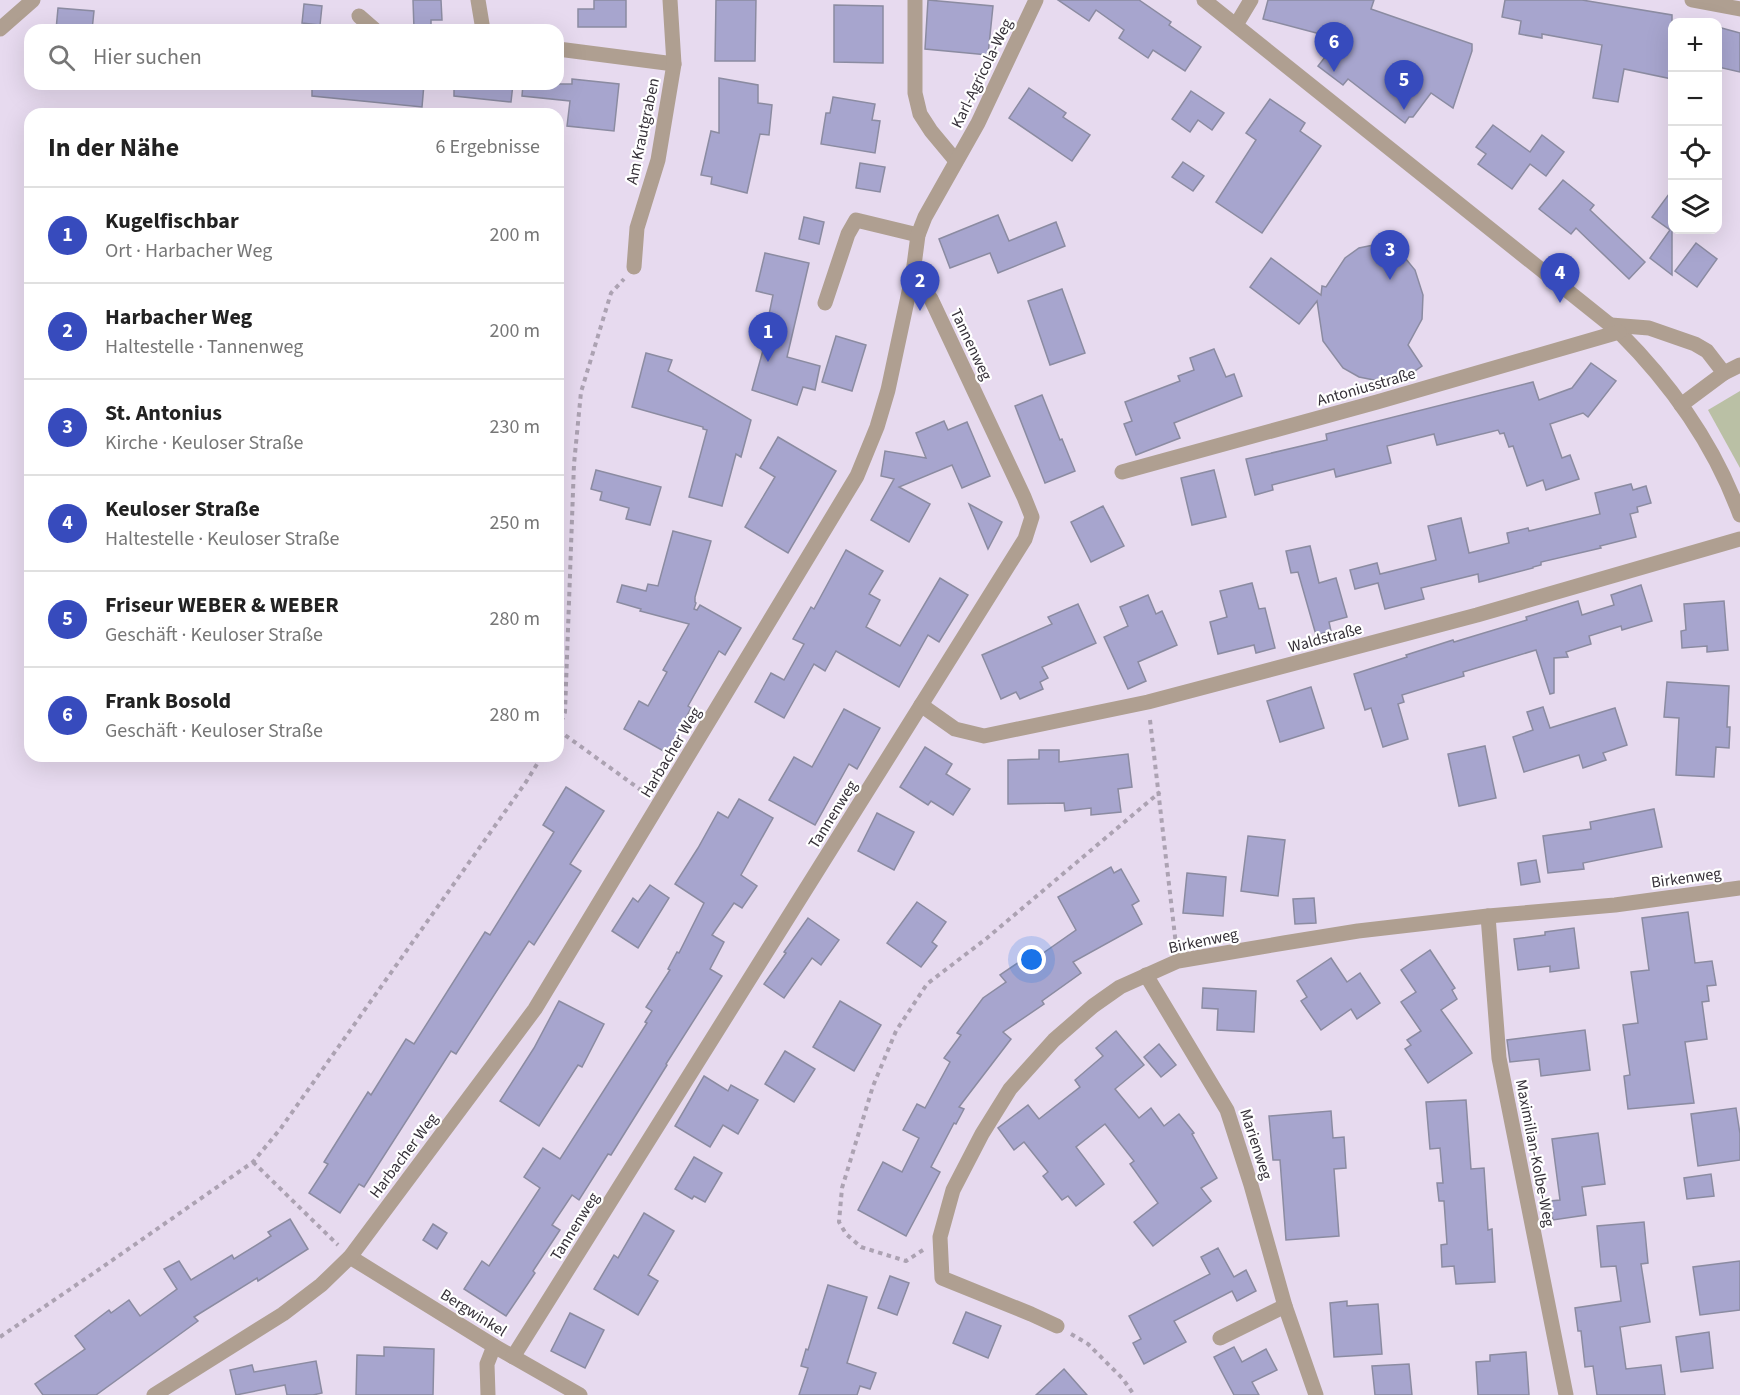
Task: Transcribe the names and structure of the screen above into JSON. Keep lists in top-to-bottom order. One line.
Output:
{"streets":{"street":["Karl-Agricola-Weg","Am Krautgraben","Tannenweg","Antoniusstraße","Waldstraße","Harbacher Weg","Birkenweg","Marienweg","Maximilian-Kolbe-Weg","Bergwinkel"]},"crossings":[["Karl-Agricola-Weg","Harbacher Weg"],["Tannenweg","Waldstraße"],["Tannenweg","Harbacher Weg"],["Tannenweg","Bergwinkel"],["Harbacher Weg","Bergwinkel"],["Birkenweg","Marienweg"],["Birkenweg","Maximilian-Kolbe-Weg"]],"page":{"map_buttons":["+","−"],"pins":["6","5","3","4","2","1"],"search":"Hier suchen","heading":["In der Nähe","6 Ergebnisse"],"list":[{"mark":"1","name":"Kugelfischbar","note":"Ort · Harbacher Weg","value":"200 m"},{"mark":"2","name":"Harbacher Weg","note":"Haltestelle · Tannenweg","value":"200 m"},{"mark":"3","name":"St. Antonius","note":"Kirche · Keuloser Straße","value":"230 m"},{"mark":"4","name":"Keuloser Straße","note":"Haltestelle · Keuloser Straße","value":"250 m"},{"mark":"5","name":"Friseur WEBER & WEBER","note":"Geschäft · Keuloser Straße","value":"280 m"},{"mark":"6","name":"Frank Bosold","note":"Geschäft · Keuloser Straße","value":"280 m"}]}}
